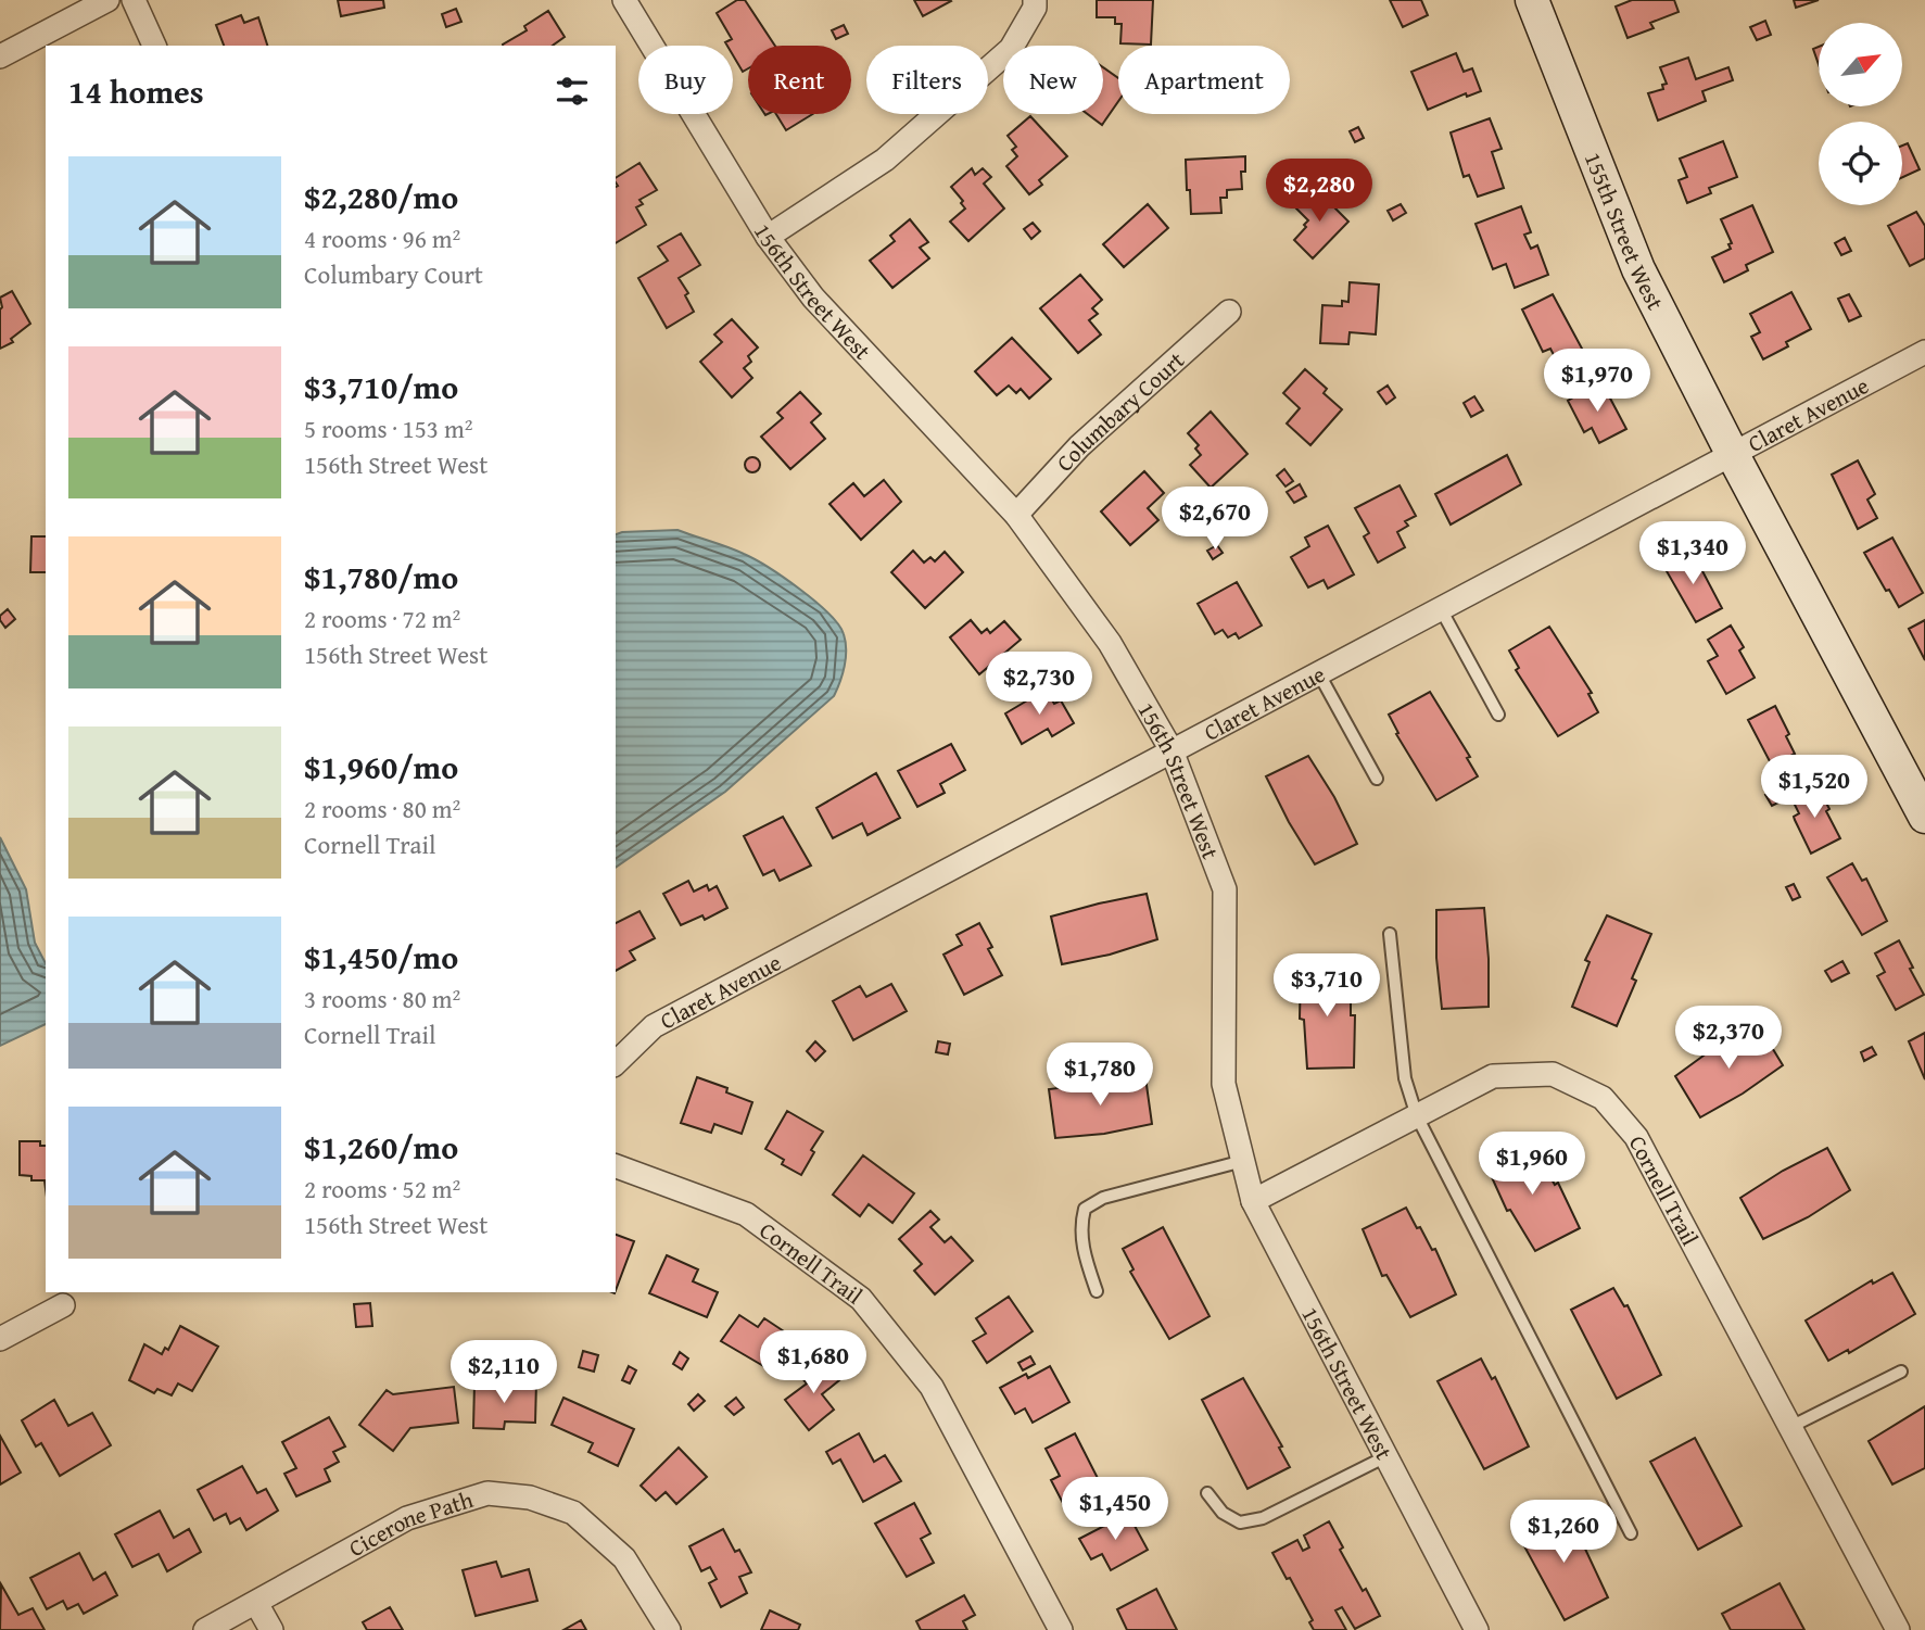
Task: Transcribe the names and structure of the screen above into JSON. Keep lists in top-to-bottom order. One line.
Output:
{"streets":{"street":["155th Street West","156th Street West","Columbary Court","Claret Avenue","Cornell Trail","Cicerone Path"]},"crossings":[["155th Street West","Claret Avenue"],["156th Street West","Columbary Court"],["156th Street West","Claret Avenue"],["156th Street West","Cornell Trail"]],"north":"top right","page":{"chip":["Buy","Rent","Filters","New","Apartment"],"heading":"14 homes","list":[{"name":"$2,280/mo","note":"4 rooms · 96 m² · Columbary Court"},{"name":"$3,710/mo","note":"5 rooms · 153 m² · 156th Street West"},{"name":"$1,780/mo","note":"2 rooms · 72 m² · 156th Street West"},{"name":"$1,960/mo","note":"2 rooms · 80 m² · Cornell Trail"},{"name":"$1,450/mo","note":"3 rooms · 80 m² · Cornell Trail"},{"name":"$1,260/mo","note":"2 rooms · 52 m² · 156th Street West"}],"price":["$2,280","$1,970","$2,670","$1,340","$2,730","$1,520","$3,710","$2,370","$1,780","$1,960","$1,680","$2,110","$1,450","$1,260"]}}
